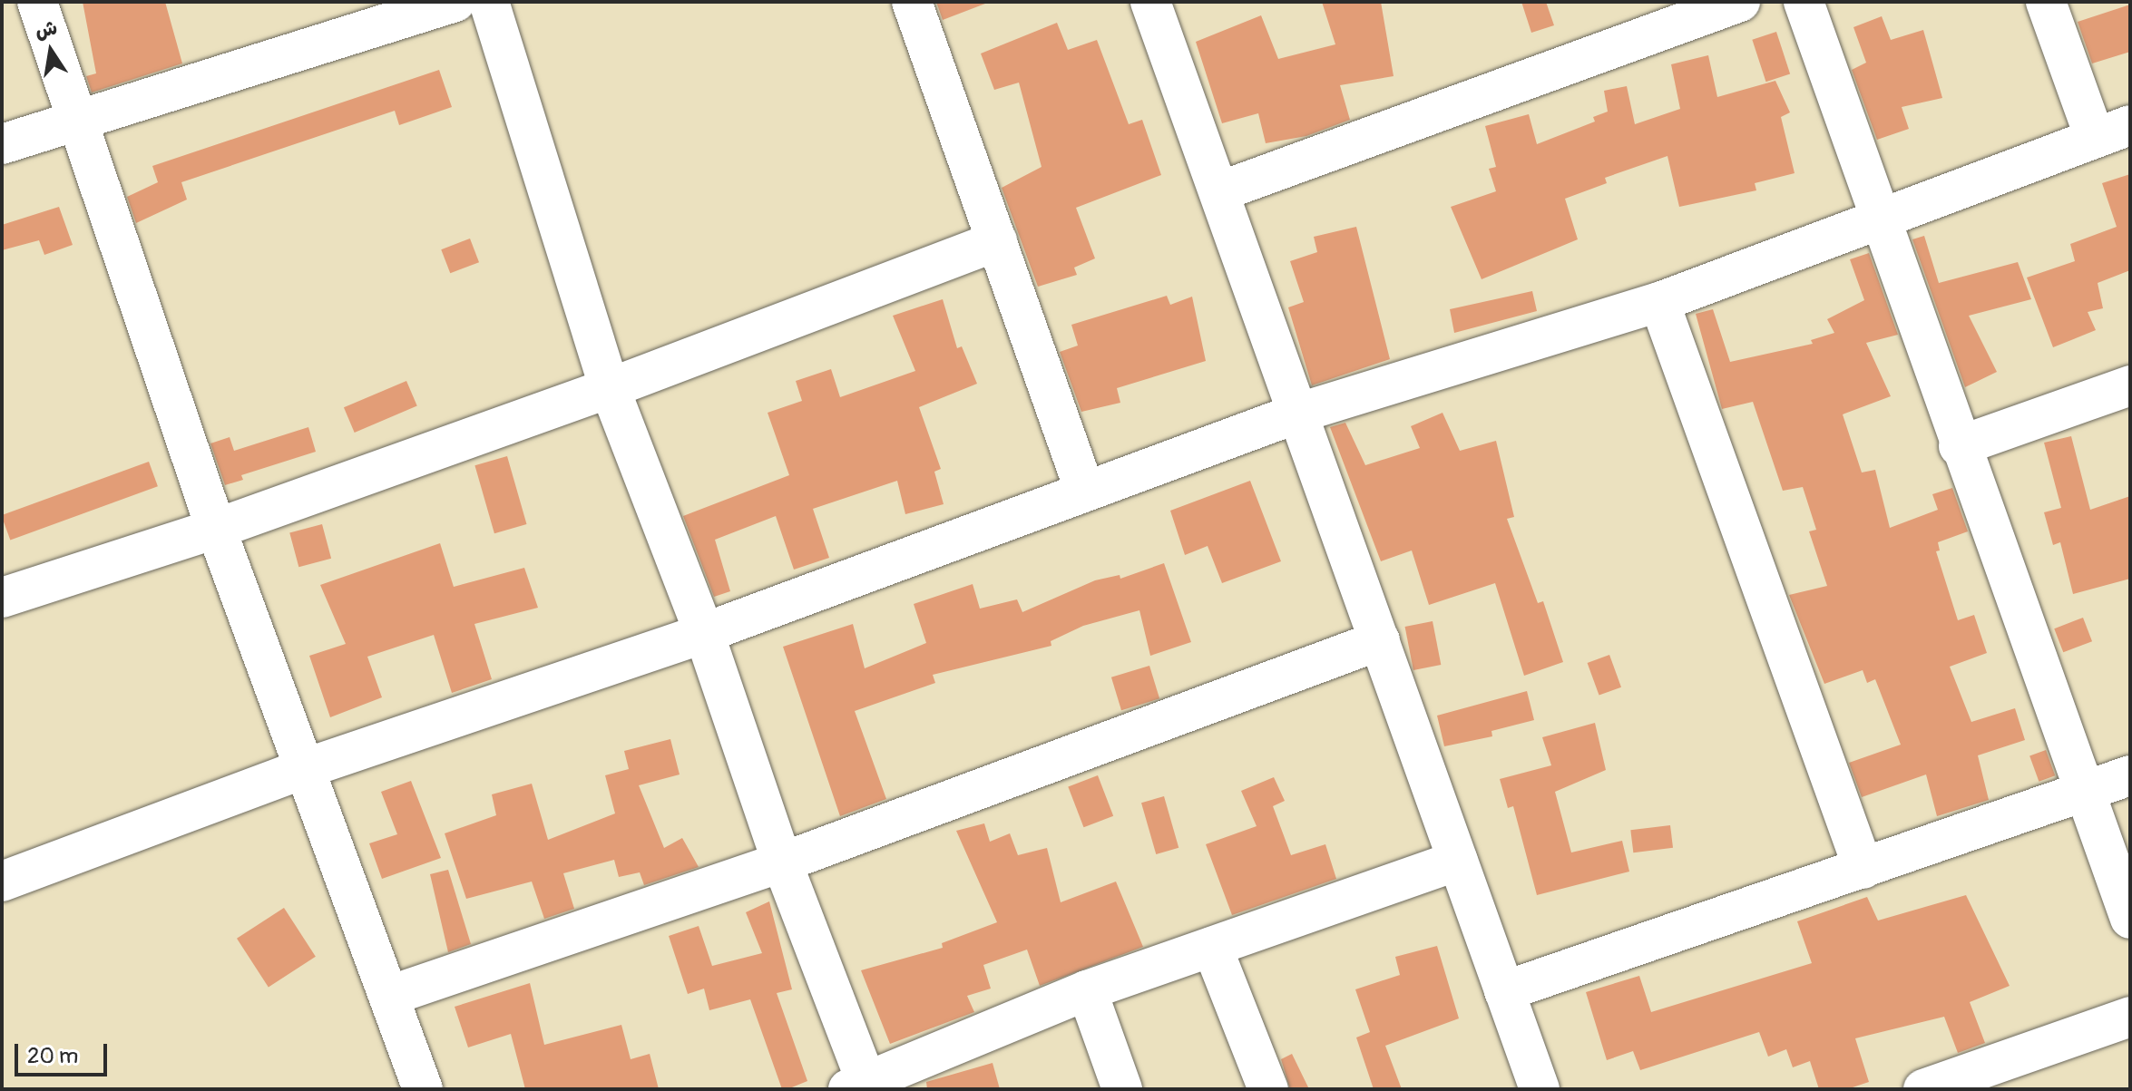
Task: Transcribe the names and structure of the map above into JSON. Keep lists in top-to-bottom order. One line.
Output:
{"scale_bar":"20 m","north":"top"}
